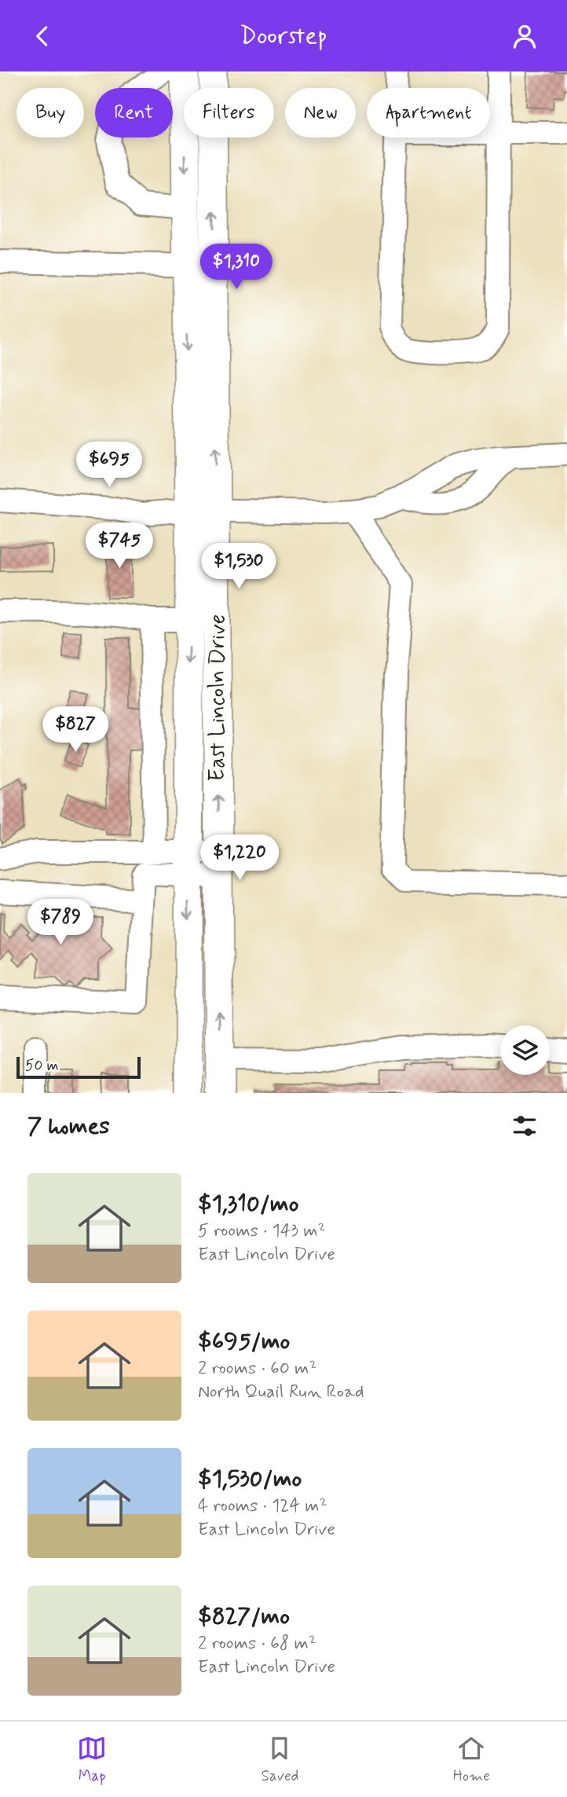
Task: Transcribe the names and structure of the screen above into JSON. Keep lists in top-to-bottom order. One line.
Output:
{"streets":{"main road":["East Lincoln Drive"]},"scale_bar":"50 m","page":{"header":"Doorstep","chip":["Buy","Rent","Filters","New","Apartment"],"price":["$1,310","$695","$745","$1,530","$827","$1,220","$789"],"scale":"50 m","heading":"7 homes","list":[{"name":"$1,310/mo","note":"5 rooms · 143 m² · East Lincoln Drive"},{"name":"$695/mo","note":"2 rooms · 60 m² · North Quail Run Road"},{"name":"$1,530/mo","note":"4 rooms · 124 m² · East Lincoln Drive"},{"name":"$827/mo","note":"2 rooms · 68 m² · East Lincoln Drive"}],"tabs":["Map","Saved","Home"]}}
